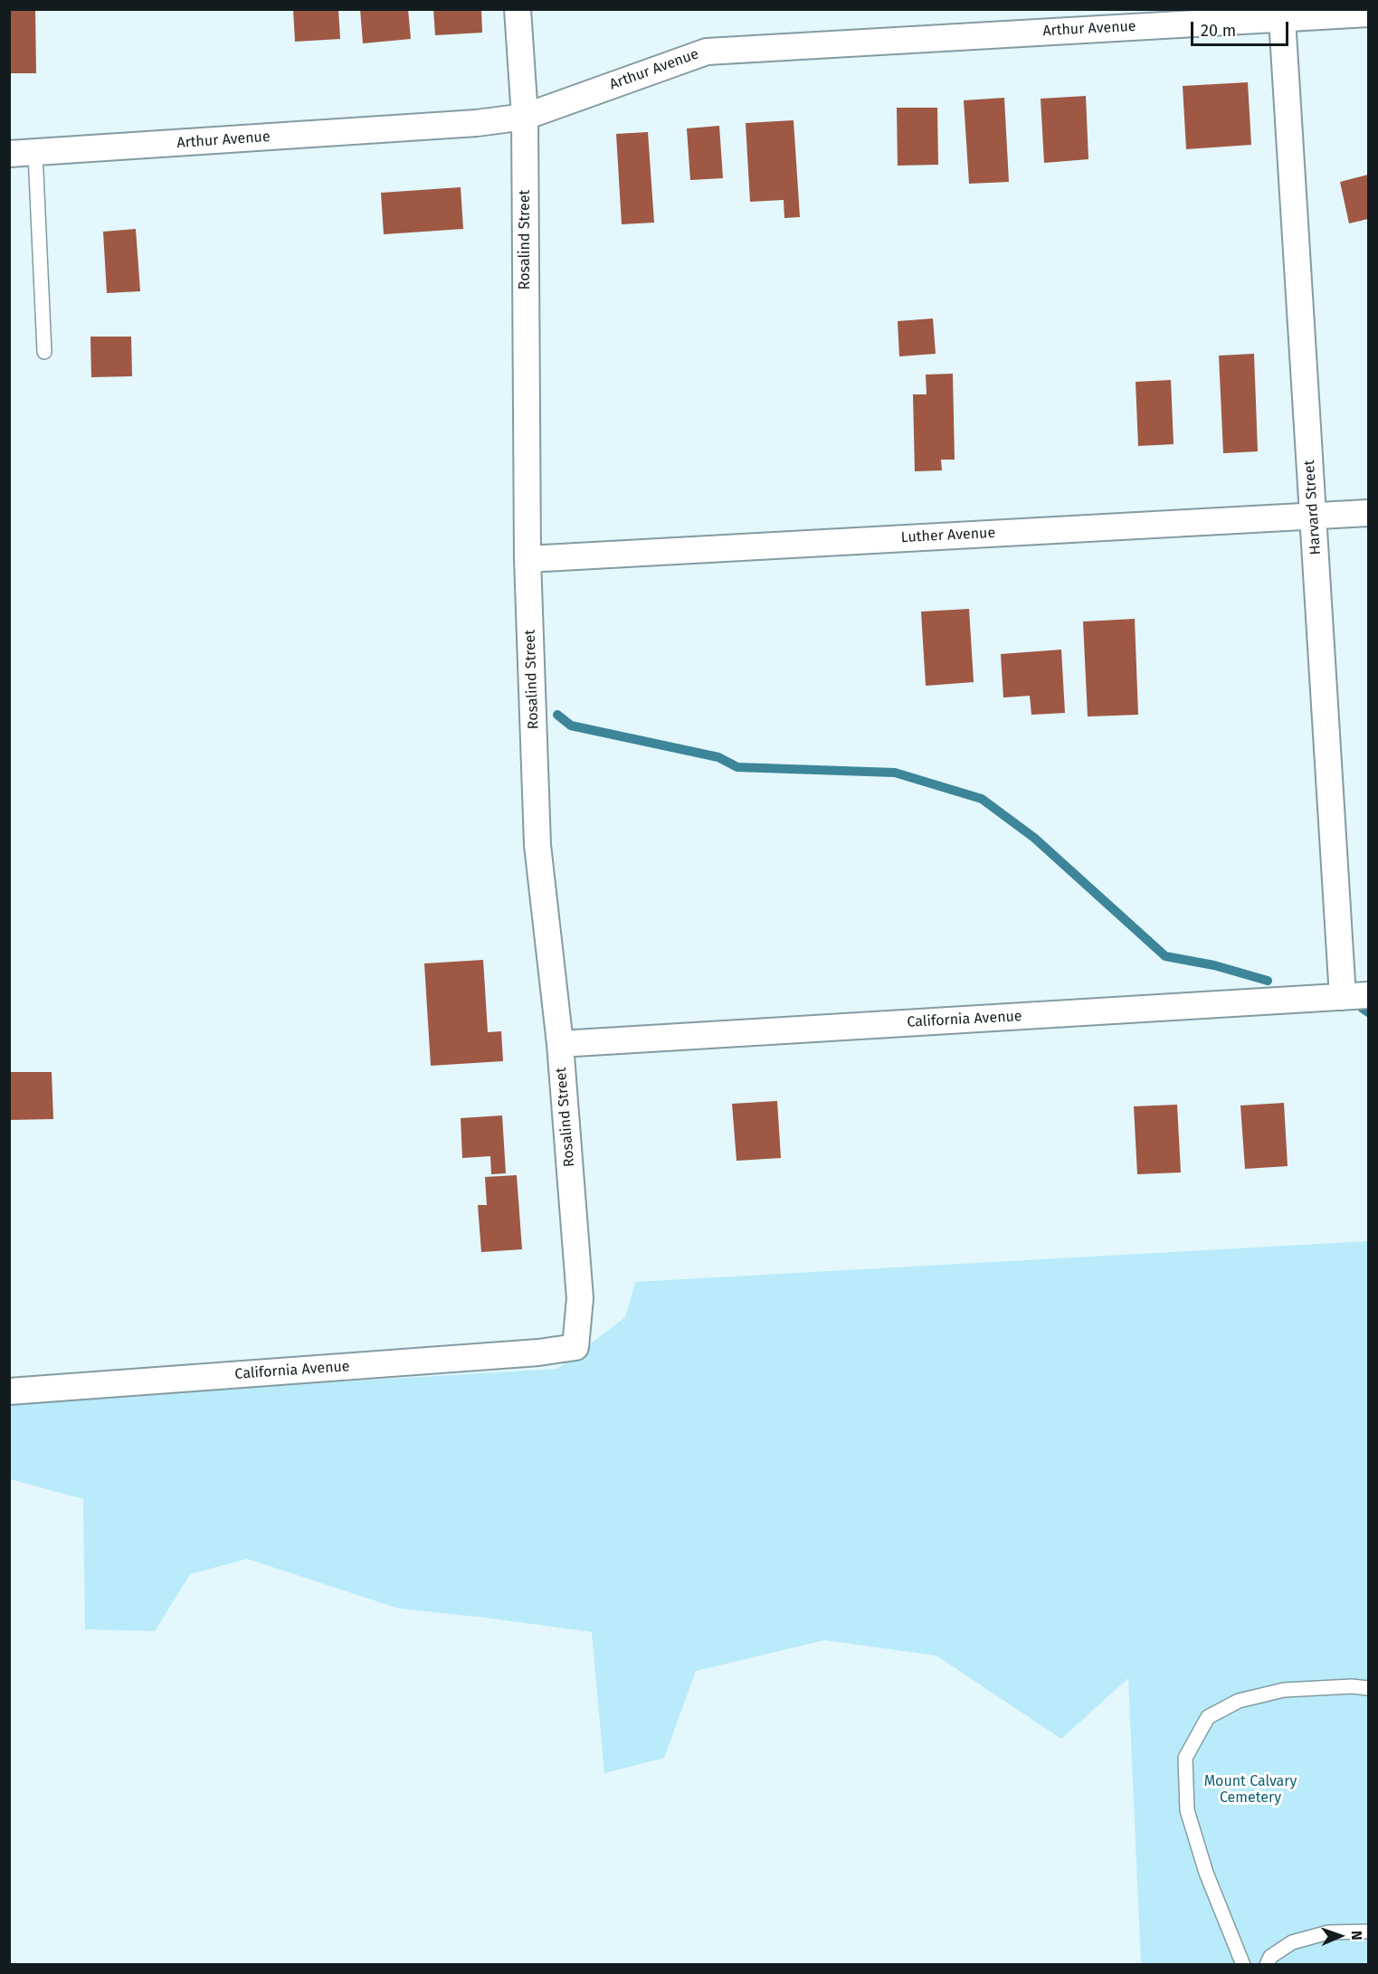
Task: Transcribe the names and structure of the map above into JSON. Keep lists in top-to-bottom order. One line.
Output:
{"streets":{"street":["Arthur Avenue","Rosalind Street","Harvard Street","Luther Avenue","California Avenue"]},"crossings":[["Arthur Avenue","Rosalind Street"],["Arthur Avenue","Harvard Street"],["Rosalind Street","Luther Avenue"],["Rosalind Street","California Avenue"],["Harvard Street","Luther Avenue"],["Harvard Street","California Avenue"]],"parks":["Mount Calvary Cemetery"],"scale_bar":"20 m","north":"right"}
